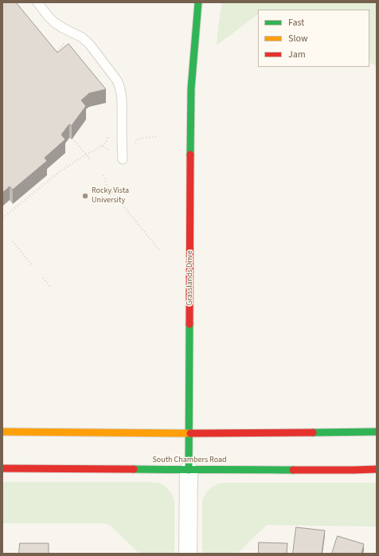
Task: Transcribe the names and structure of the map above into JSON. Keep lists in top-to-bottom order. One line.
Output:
{"streets":{"main road":["Grasslands Drive","South Chambers Road"]},"crossings":[["Grasslands Drive","South Chambers Road"]],"places":["Rocky Vista University"],"legend":["Fast","Slow","Jam"]}
